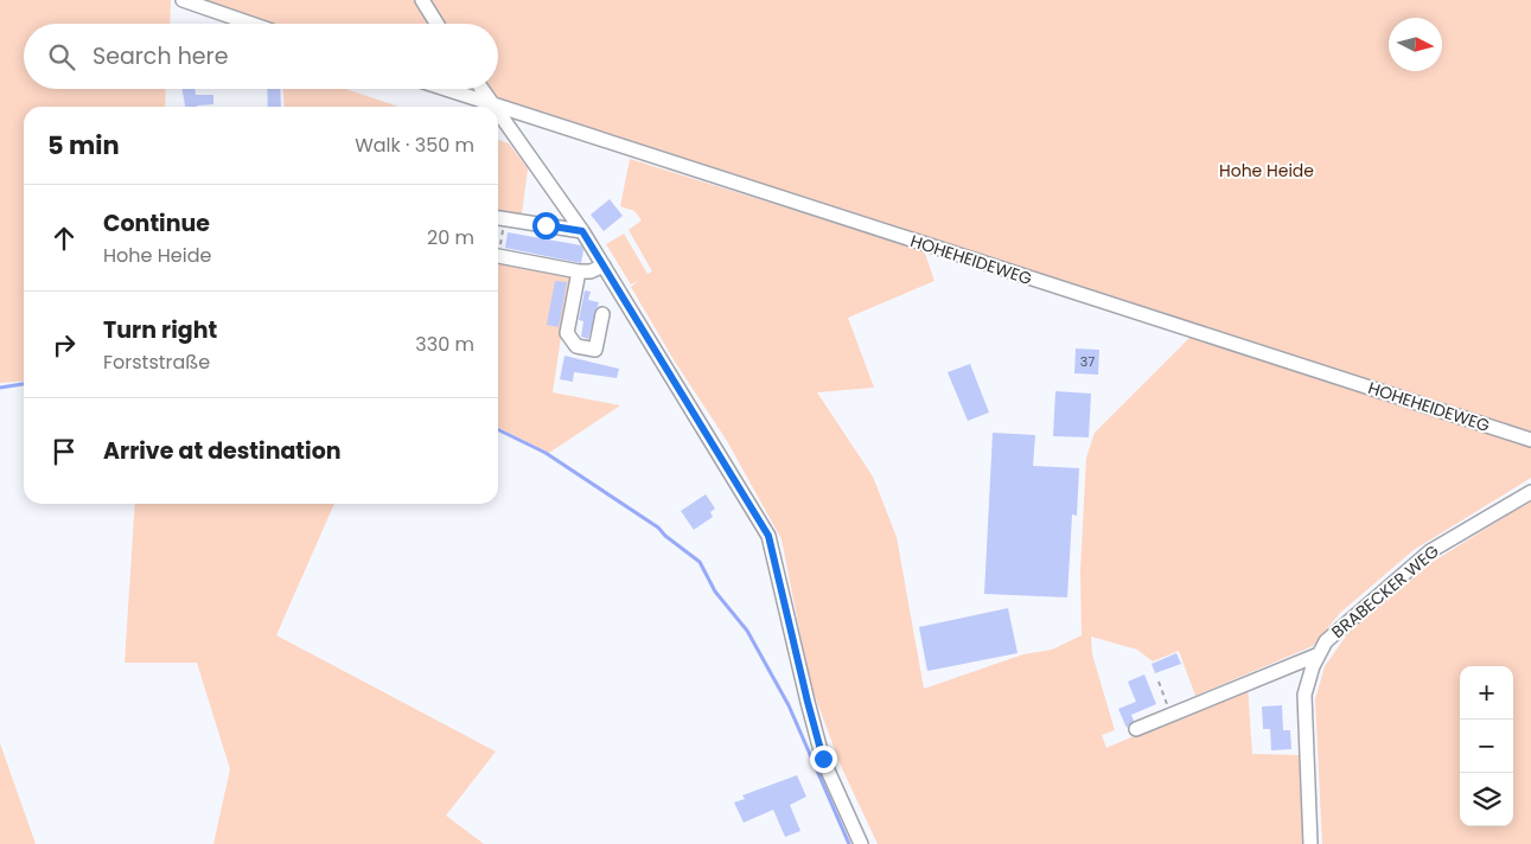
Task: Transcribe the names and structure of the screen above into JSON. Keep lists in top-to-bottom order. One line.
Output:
{"streets":{"street":["HOHEHEIDEWEG","BRABECKER WEG"]},"parks":["Hohe Heide"],"house_numbers":["37"],"north":"right","page":{"search":"Search here","heading":["5 min","Walk · 350 m"],"list":[["Continue","Hohe Heide","20 m"],["Turn right","Forststraße","330 m"],"Arrive at destination"],"map_buttons":["+","−"]}}
